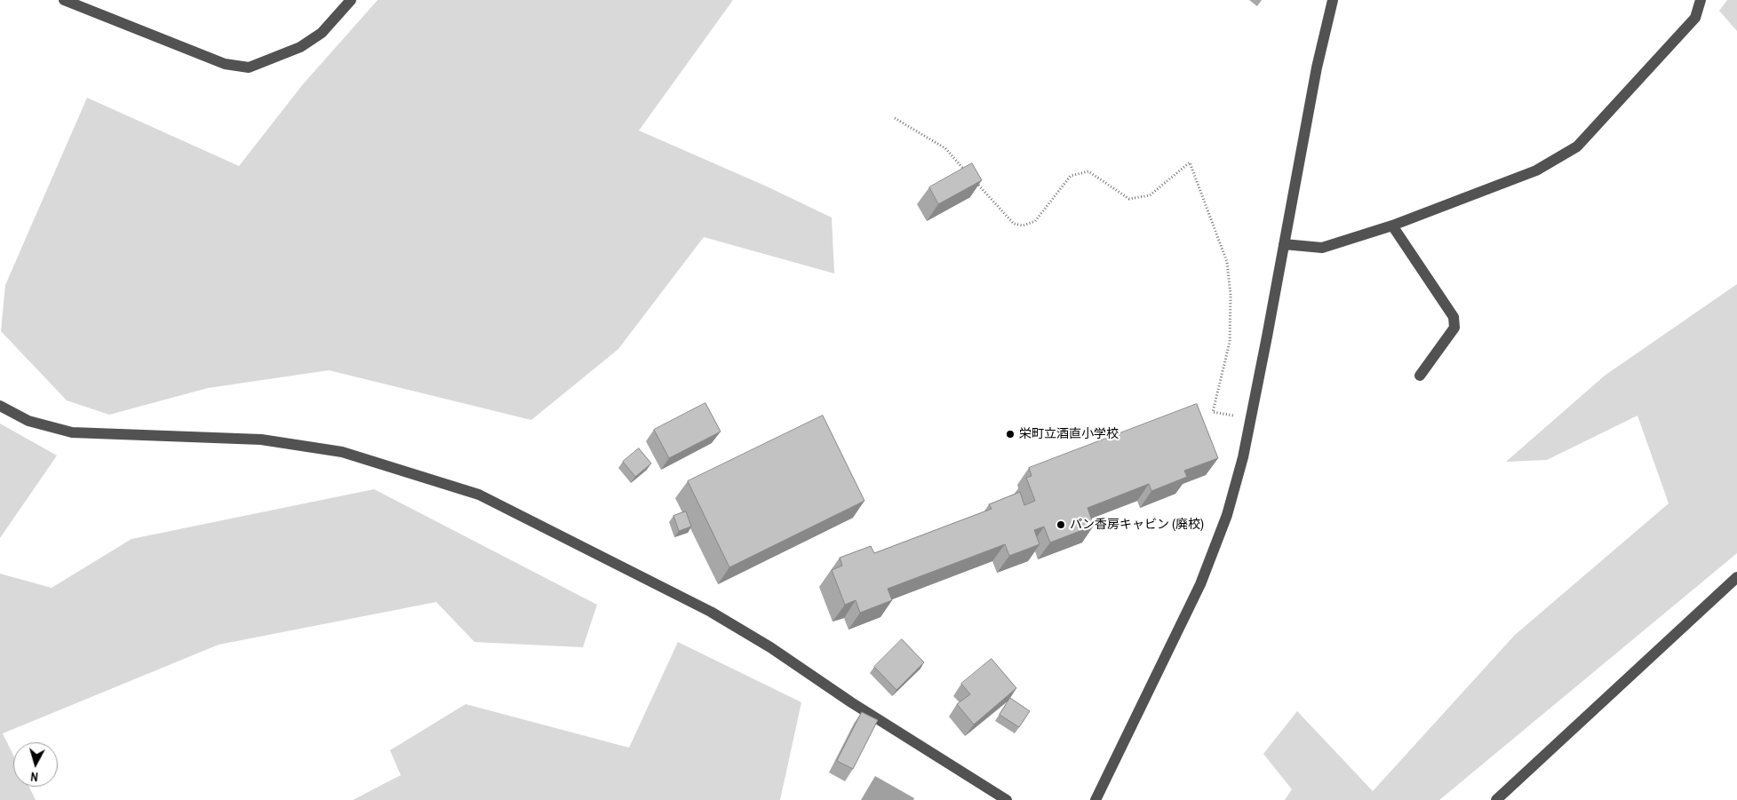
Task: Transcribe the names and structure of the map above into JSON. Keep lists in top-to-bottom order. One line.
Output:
{"places":["栄町立酒直小学校","パン香房キャビン (廃校)"],"north":"bottom"}
